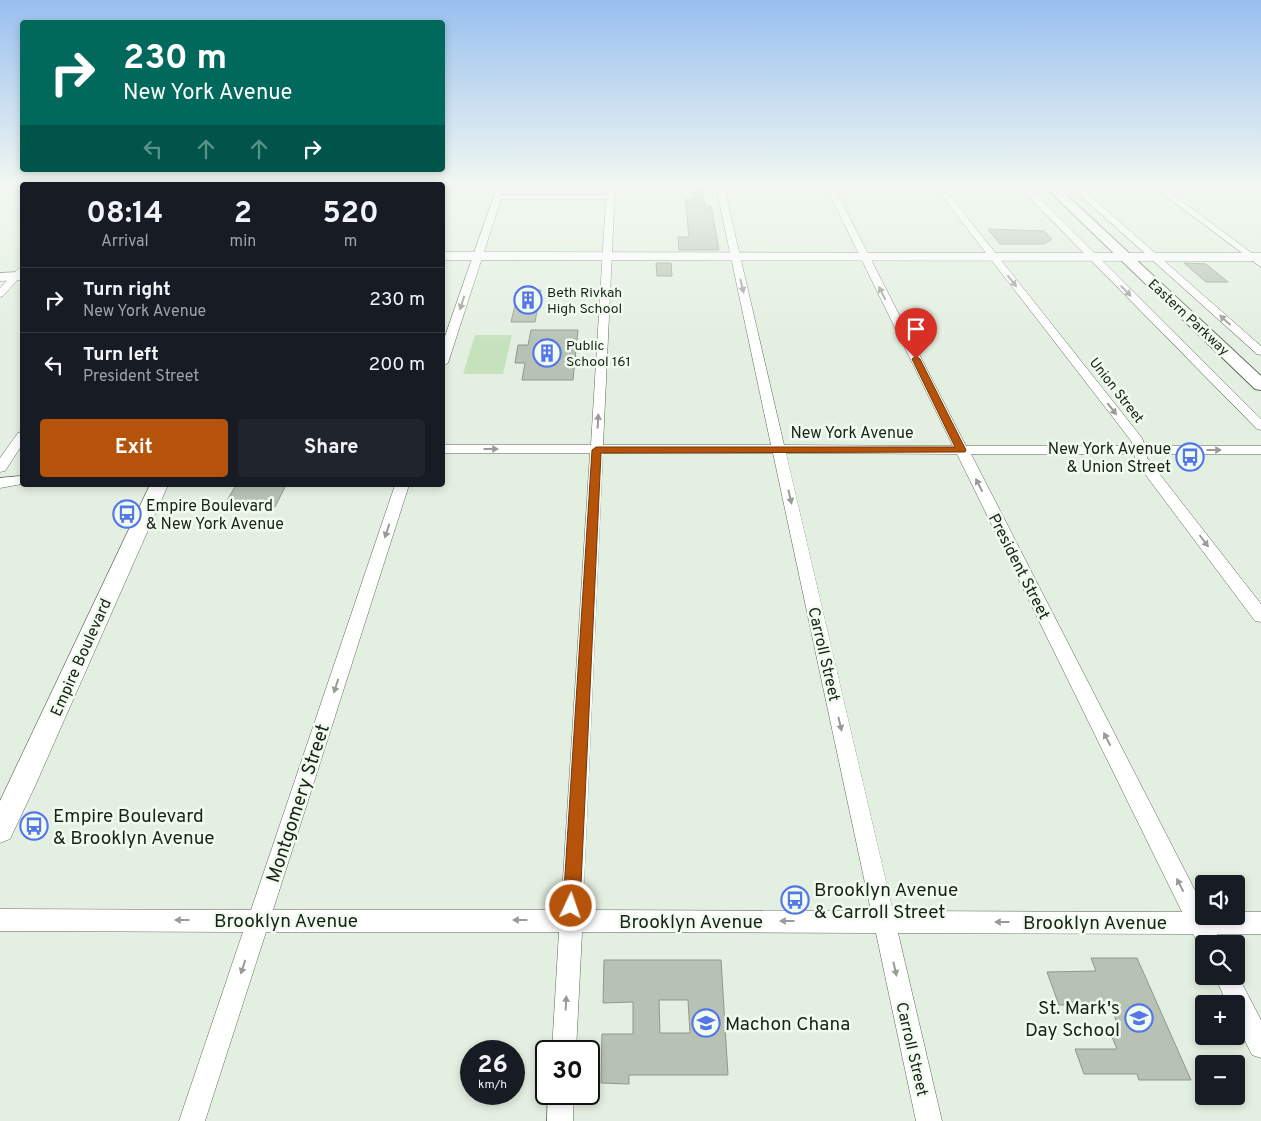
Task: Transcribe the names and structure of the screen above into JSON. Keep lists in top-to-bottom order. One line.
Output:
{"streets":{"main road":["Eastern Parkway","Empire Boulevard"],"street":["Union Street","New York Avenue","President Street","Carroll Street","Montgomery Street","Brooklyn Avenue"]},"crossings":[["Union Street","New York Avenue"],["New York Avenue","President Street"],["New York Avenue","Carroll Street"],["Carroll Street","Brooklyn Avenue"],["Montgomery Street","Brooklyn Avenue"]],"one_way":["President Street","Carroll Street","Montgomery Street","Brooklyn Avenue"],"places":{"building":["Beth Rivkah High School","Public School 161"],"bus stop":["New York Avenue & Union Street","Empire Boulevard & New York Avenue","Empire Boulevard & Brooklyn Avenue","Brooklyn Avenue & Carroll Street"],"school or university":["St. Mark's Day School","Machon Chana"]},"page":{"turn":["230 m","New York Avenue"],"eta":["08:14","Arrival","2","min","520","m"],"list":[{"name":"Turn right","note":"New York Avenue","value":"230 m"},{"name":"Turn left","note":"President Street","value":"200 m"}],"buttons":["Exit","Share"],"map_buttons":["+","−"],"speed":"26 km/h","limit":"30"}}
